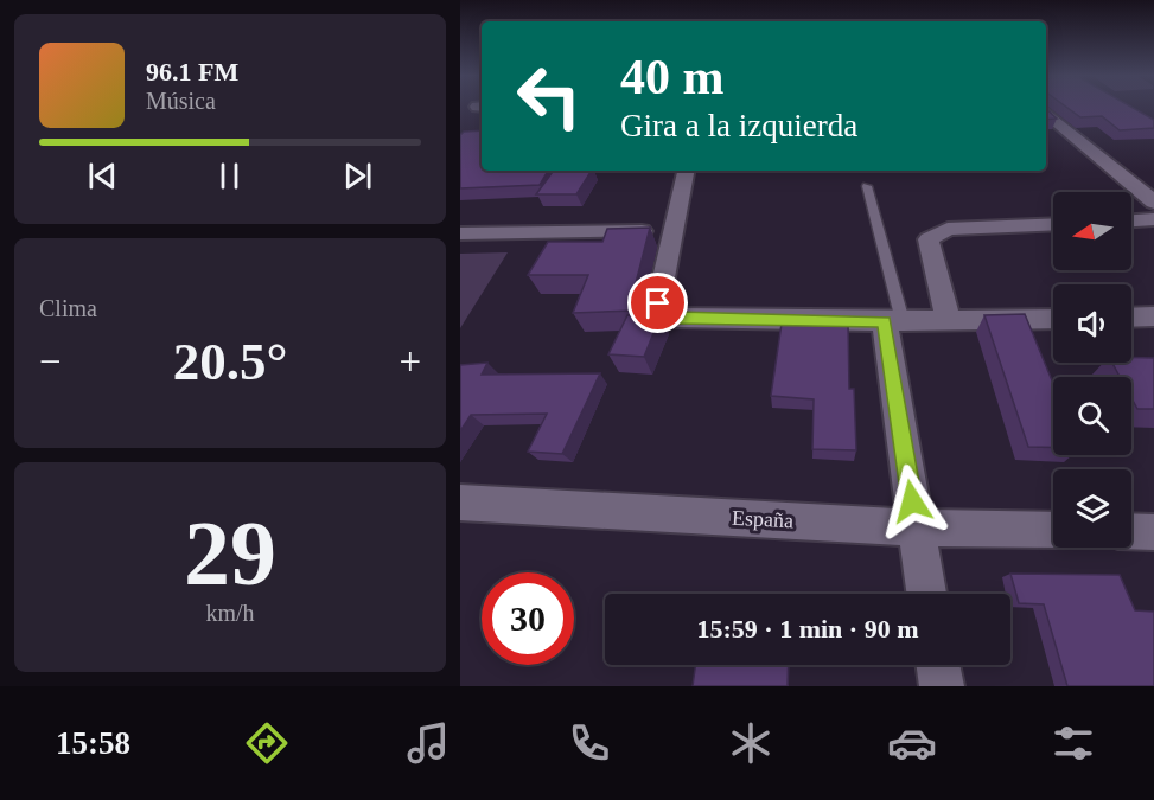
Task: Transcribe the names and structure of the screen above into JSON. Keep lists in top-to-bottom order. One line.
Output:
{"streets":{"street":["España"]},"north":"left","page":{"turn":["40 m","Gira a la izquierda"],"song":["96.1 FM","Música"],"tile":["Clima",["29","km/h"]],"heat":["−","20.5°","+"],"limit":"30","trip":"15:59 · 1 min · 90 m","tabs":"15:58"}}
